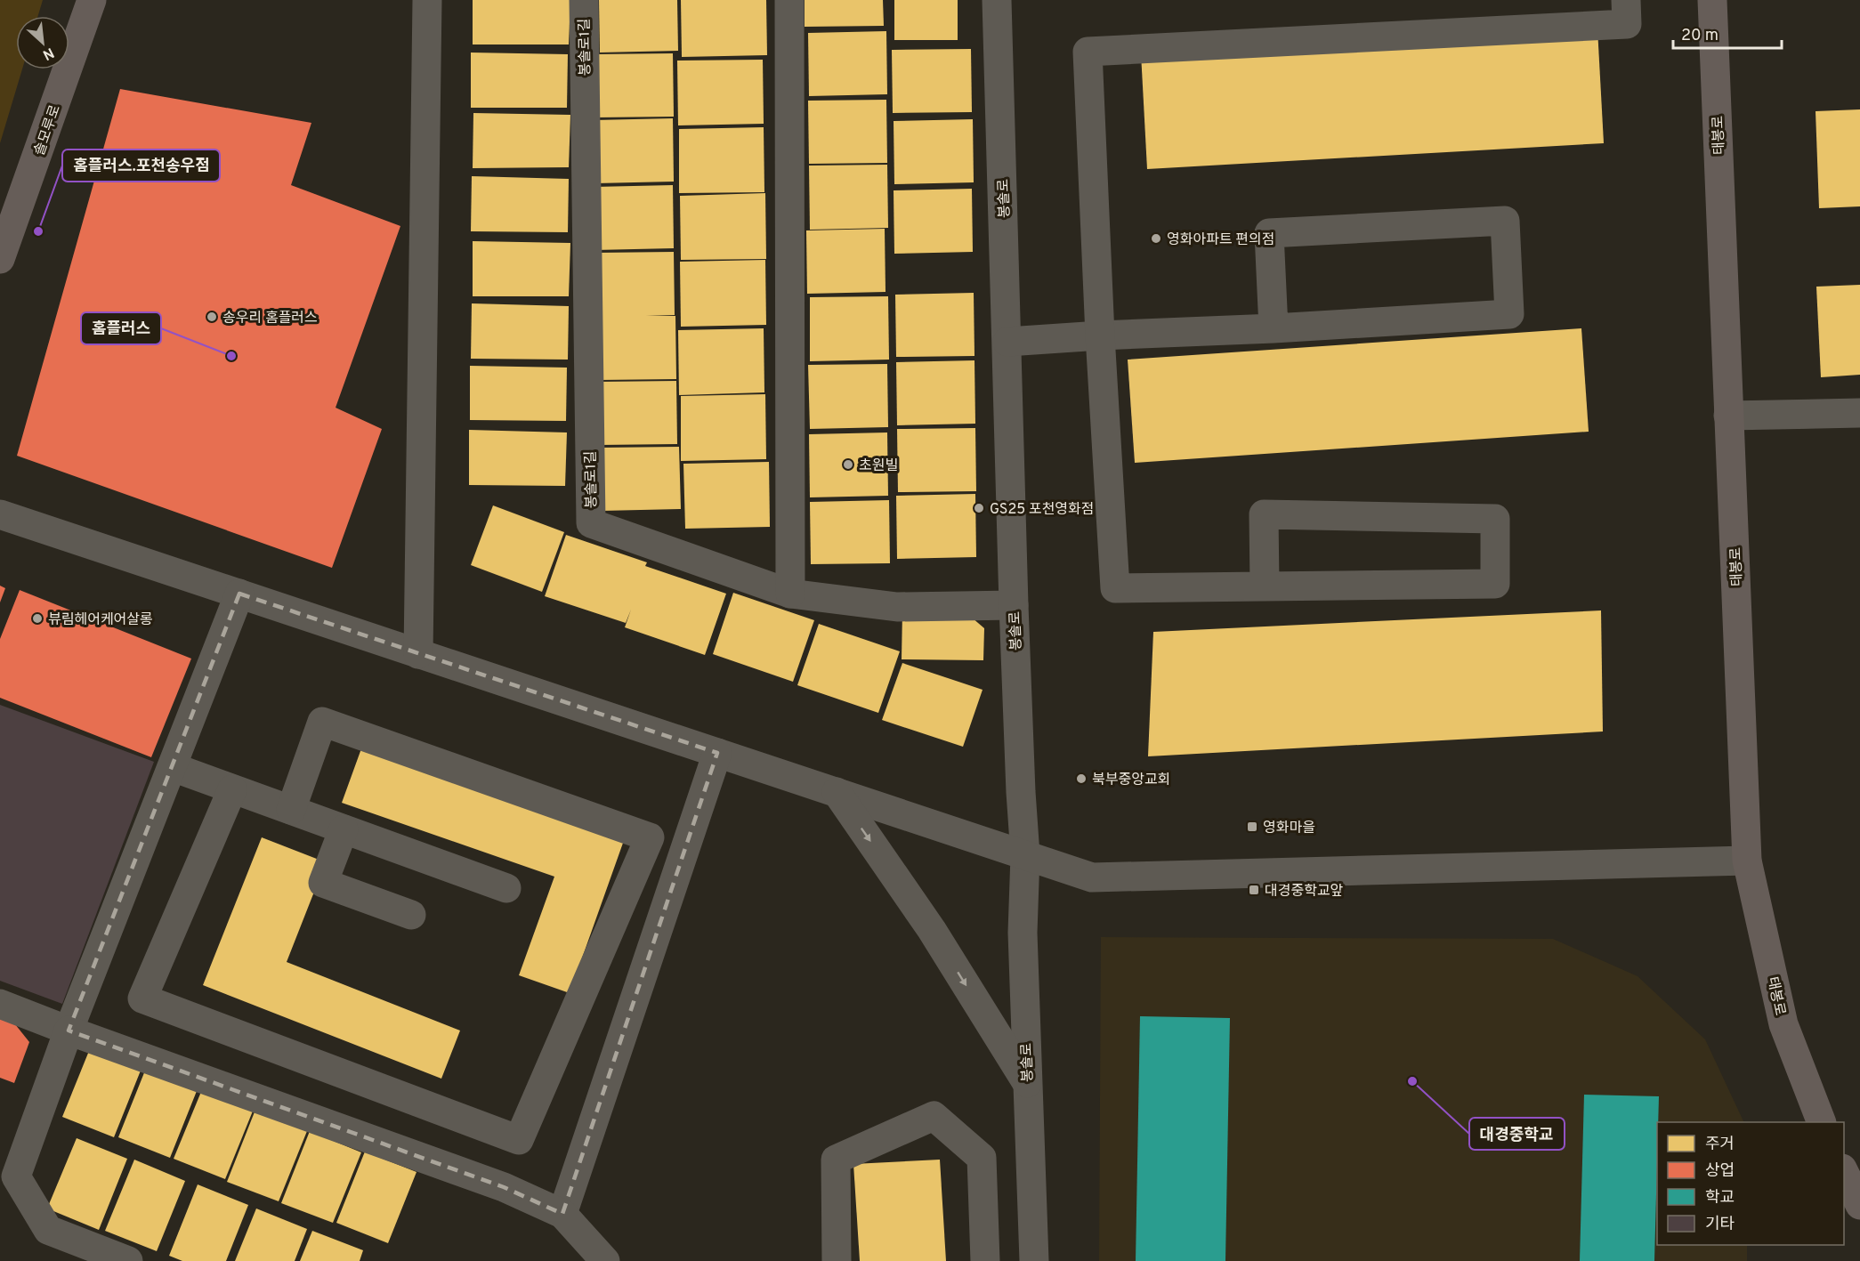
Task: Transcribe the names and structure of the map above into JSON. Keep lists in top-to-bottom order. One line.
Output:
{"streets":{"main road":["솔모루로","태봉로"],"street":["봉솔로1길","봉솔로"]},"crossings":[["봉솔로1길","봉솔로"]],"places":{"other":["홈플러스.포천송우점","영화아파트 편의점","송우리 홈플러스","홈플러스","초원빌","GS25 포천영화점","뷰림헤어케어살롱","북부중앙교회","대경중학교"],"transit":["영화마을","대경중학교앞"]},"legend":["주거","상업","학교","기타"],"scale_bar":"20 m","north":"bottom right"}
